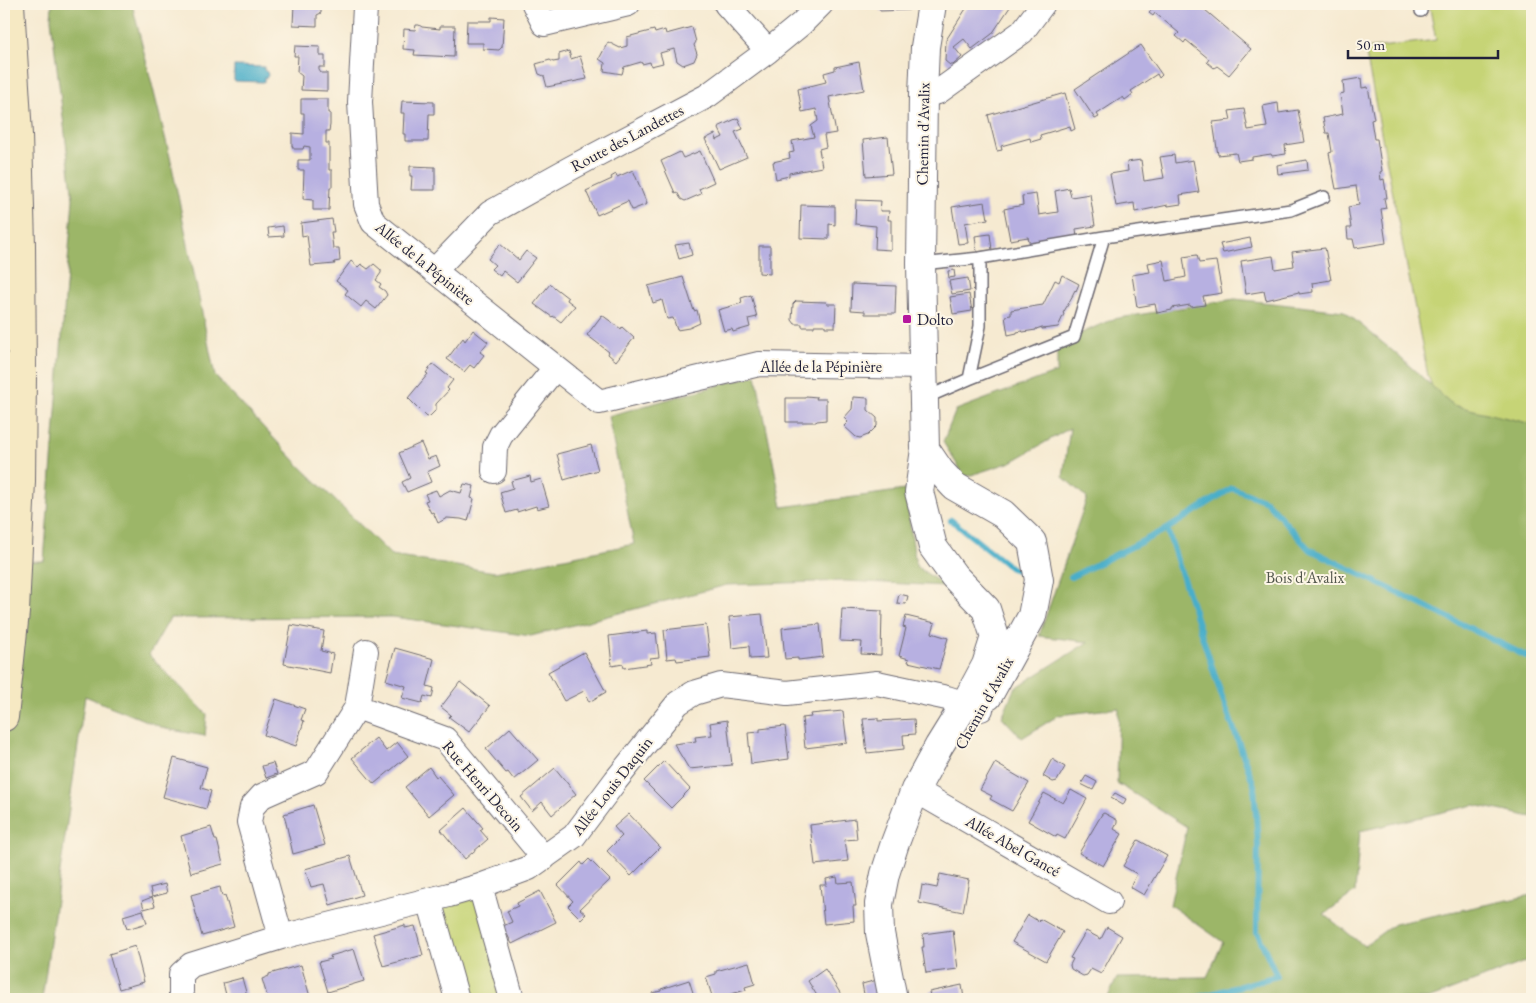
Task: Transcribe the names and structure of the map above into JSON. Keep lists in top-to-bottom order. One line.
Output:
{"streets":{"street":["Chemin d'Avalix","Route des Landettes","Allée de la Pépinière","Rue Henri Decoin","Allée Louis Daquin","Allée Abel Gancé"]},"crossings":[["Chemin d'Avalix","Allée de la Pépinière"],["Chemin d'Avalix","Allée Louis Daquin"],["Chemin d'Avalix","Allée Abel Gancé"],["Route des Landettes","Allée de la Pépinière"],["Rue Henri Decoin","Allée Louis Daquin"]],"parks":["Bois d'Avalix"],"places":{"transit":["Dolto"]},"scale_bar":"50 m"}
